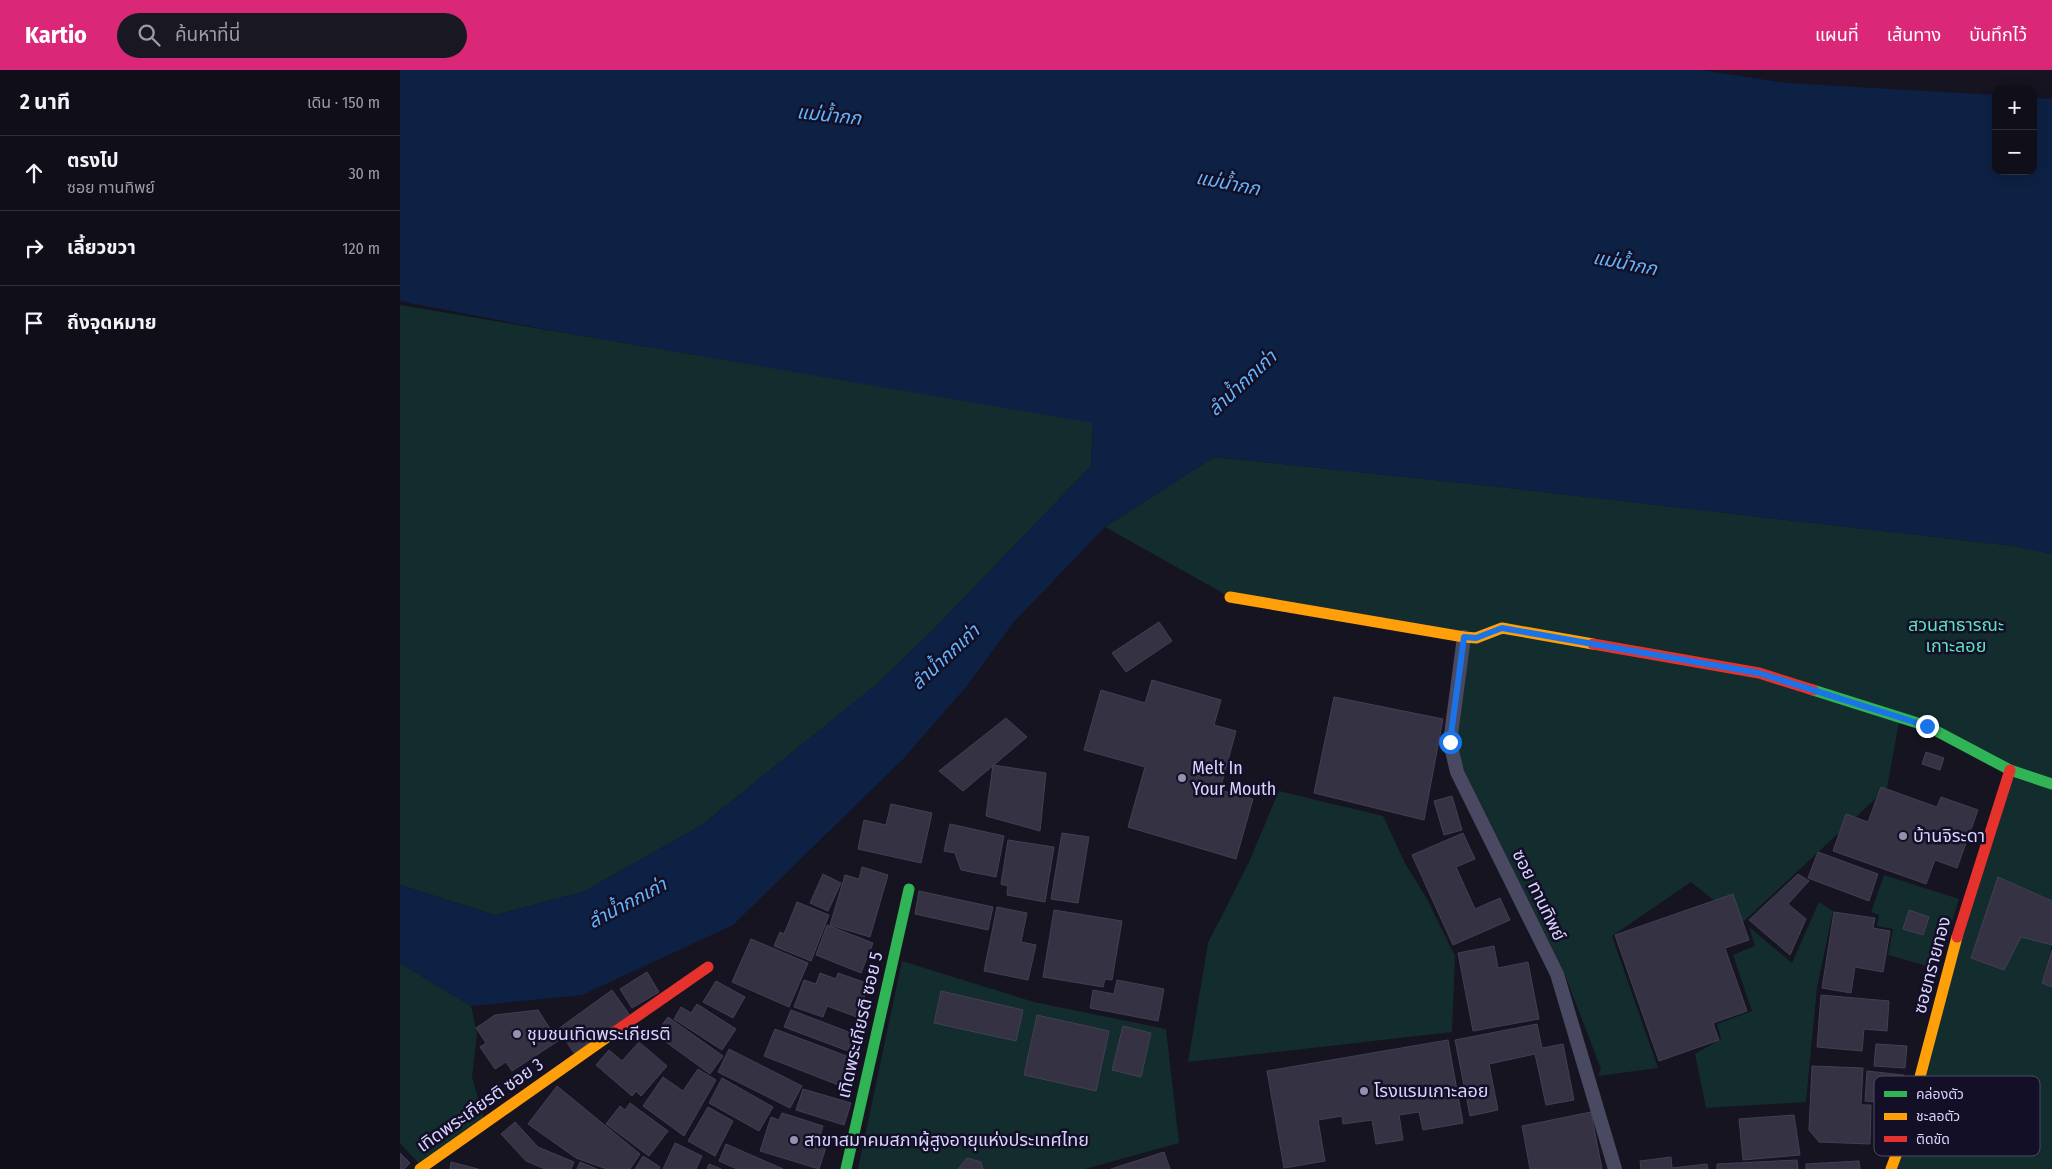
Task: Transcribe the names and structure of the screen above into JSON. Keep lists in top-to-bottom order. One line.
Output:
{"streets":{"street":["ซอยทรายทอง","เทิดพระเกียรติ ซอย 5","เทิดพระเกียรติ ซอย 3"],"lane":["ซอย ทานทิพย์"]},"water":["แม่น้ำกก","ลำน้ำกกเก่า"],"parks":["สวนสาธารณะ เกาะลอย"],"places":["Melt In Your Mouth","บ้านจิระดา","ชุมชนเทิดพระเกียรติ","โรงแรมเกาะลอย","สาขาสมาคมสภาผู้สูงอายุแห่งประเทศไทย"],"legend":["คล่องตัว","ชะลอตัว","ติดขัด"],"page":{"header":"Kartio","search":"ค้นหาที่นี่","nav":["แผนที่","เส้นทาง","บันทึกไว้"],"heading":["2 นาที","เดิน · 150 m"],"map_buttons":["+","−"],"list":[["ตรงไป","ซอย ทานทิพย์","30 m"],["เลี้ยวขวา","120 m"],"ถึงจุดหมาย"]}}
